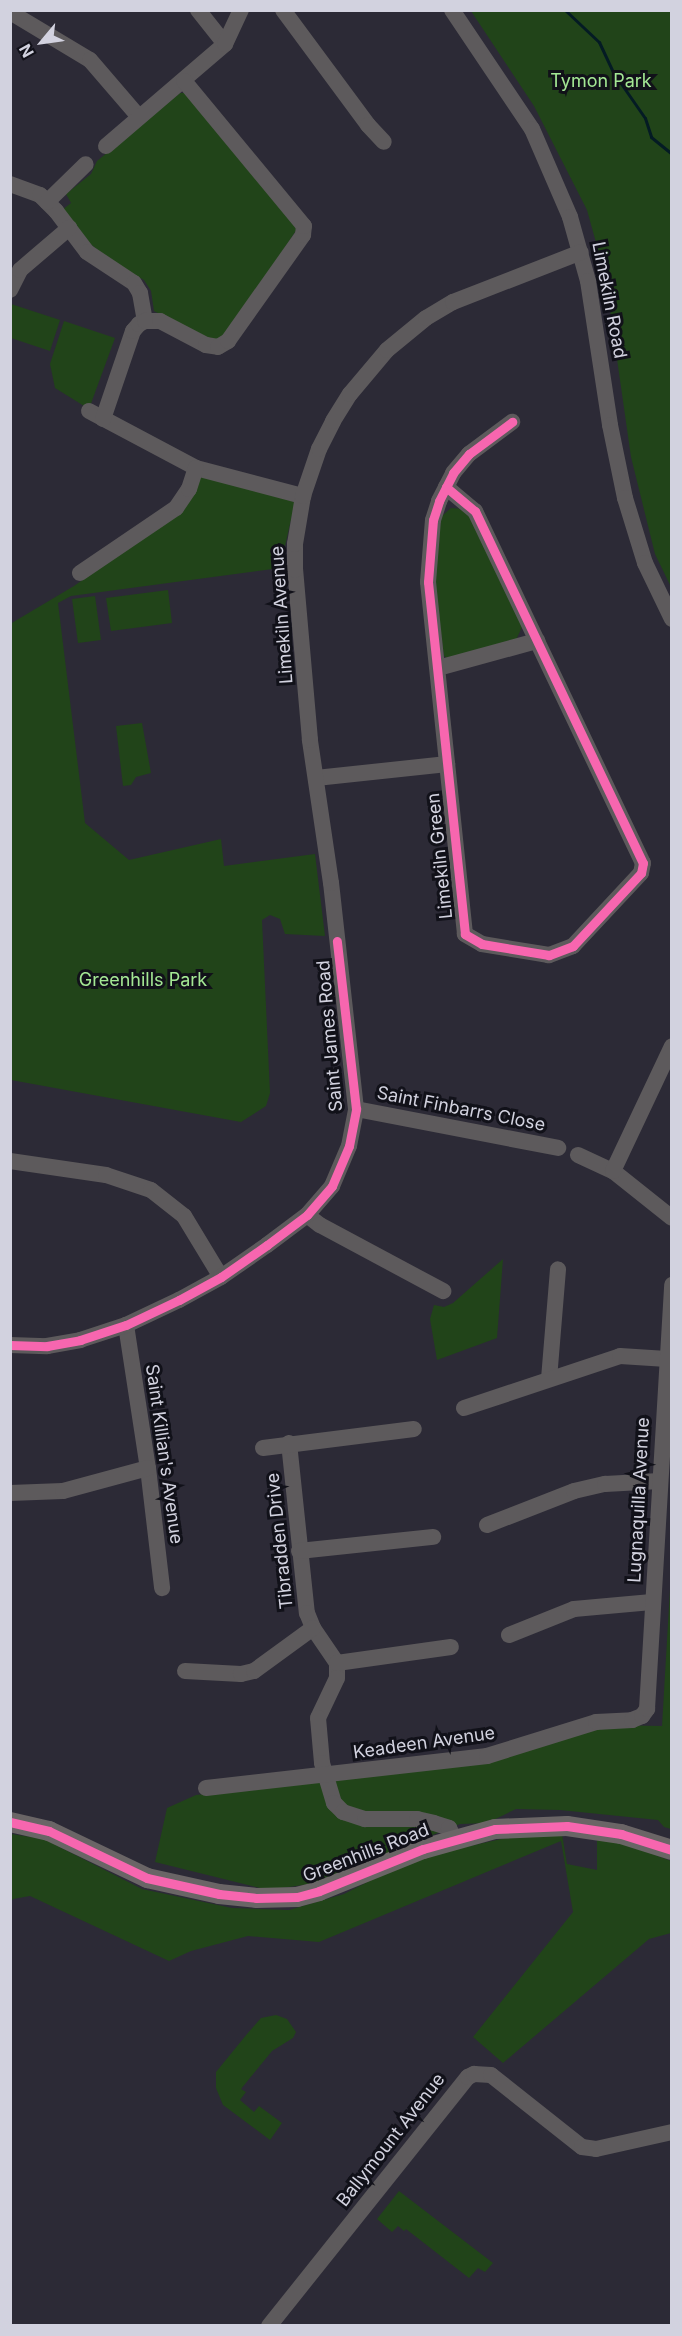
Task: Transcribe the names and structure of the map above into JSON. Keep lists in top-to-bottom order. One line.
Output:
{"streets":{"main road":["Greenhills Road"],"street":["Limekiln Road","Limekiln Avenue","Limekiln Green","Saint James Road","Saint Finbarrs Close","Saint Killian's Avenue","Lugnaquilla Avenue","Tibradden Drive","Keadeen Avenue","Ballymount Avenue"]},"crossings":[["Limekiln Road","Limekiln Avenue"],["Limekiln Avenue","Saint James Road"],["Saint James Road","Saint Finbarrs Close"],["Saint James Road","Saint Killian's Avenue"],["Lugnaquilla Avenue","Keadeen Avenue"]],"parks":["Tymon Park","Greenhills Park"],"north":"bottom left"}
